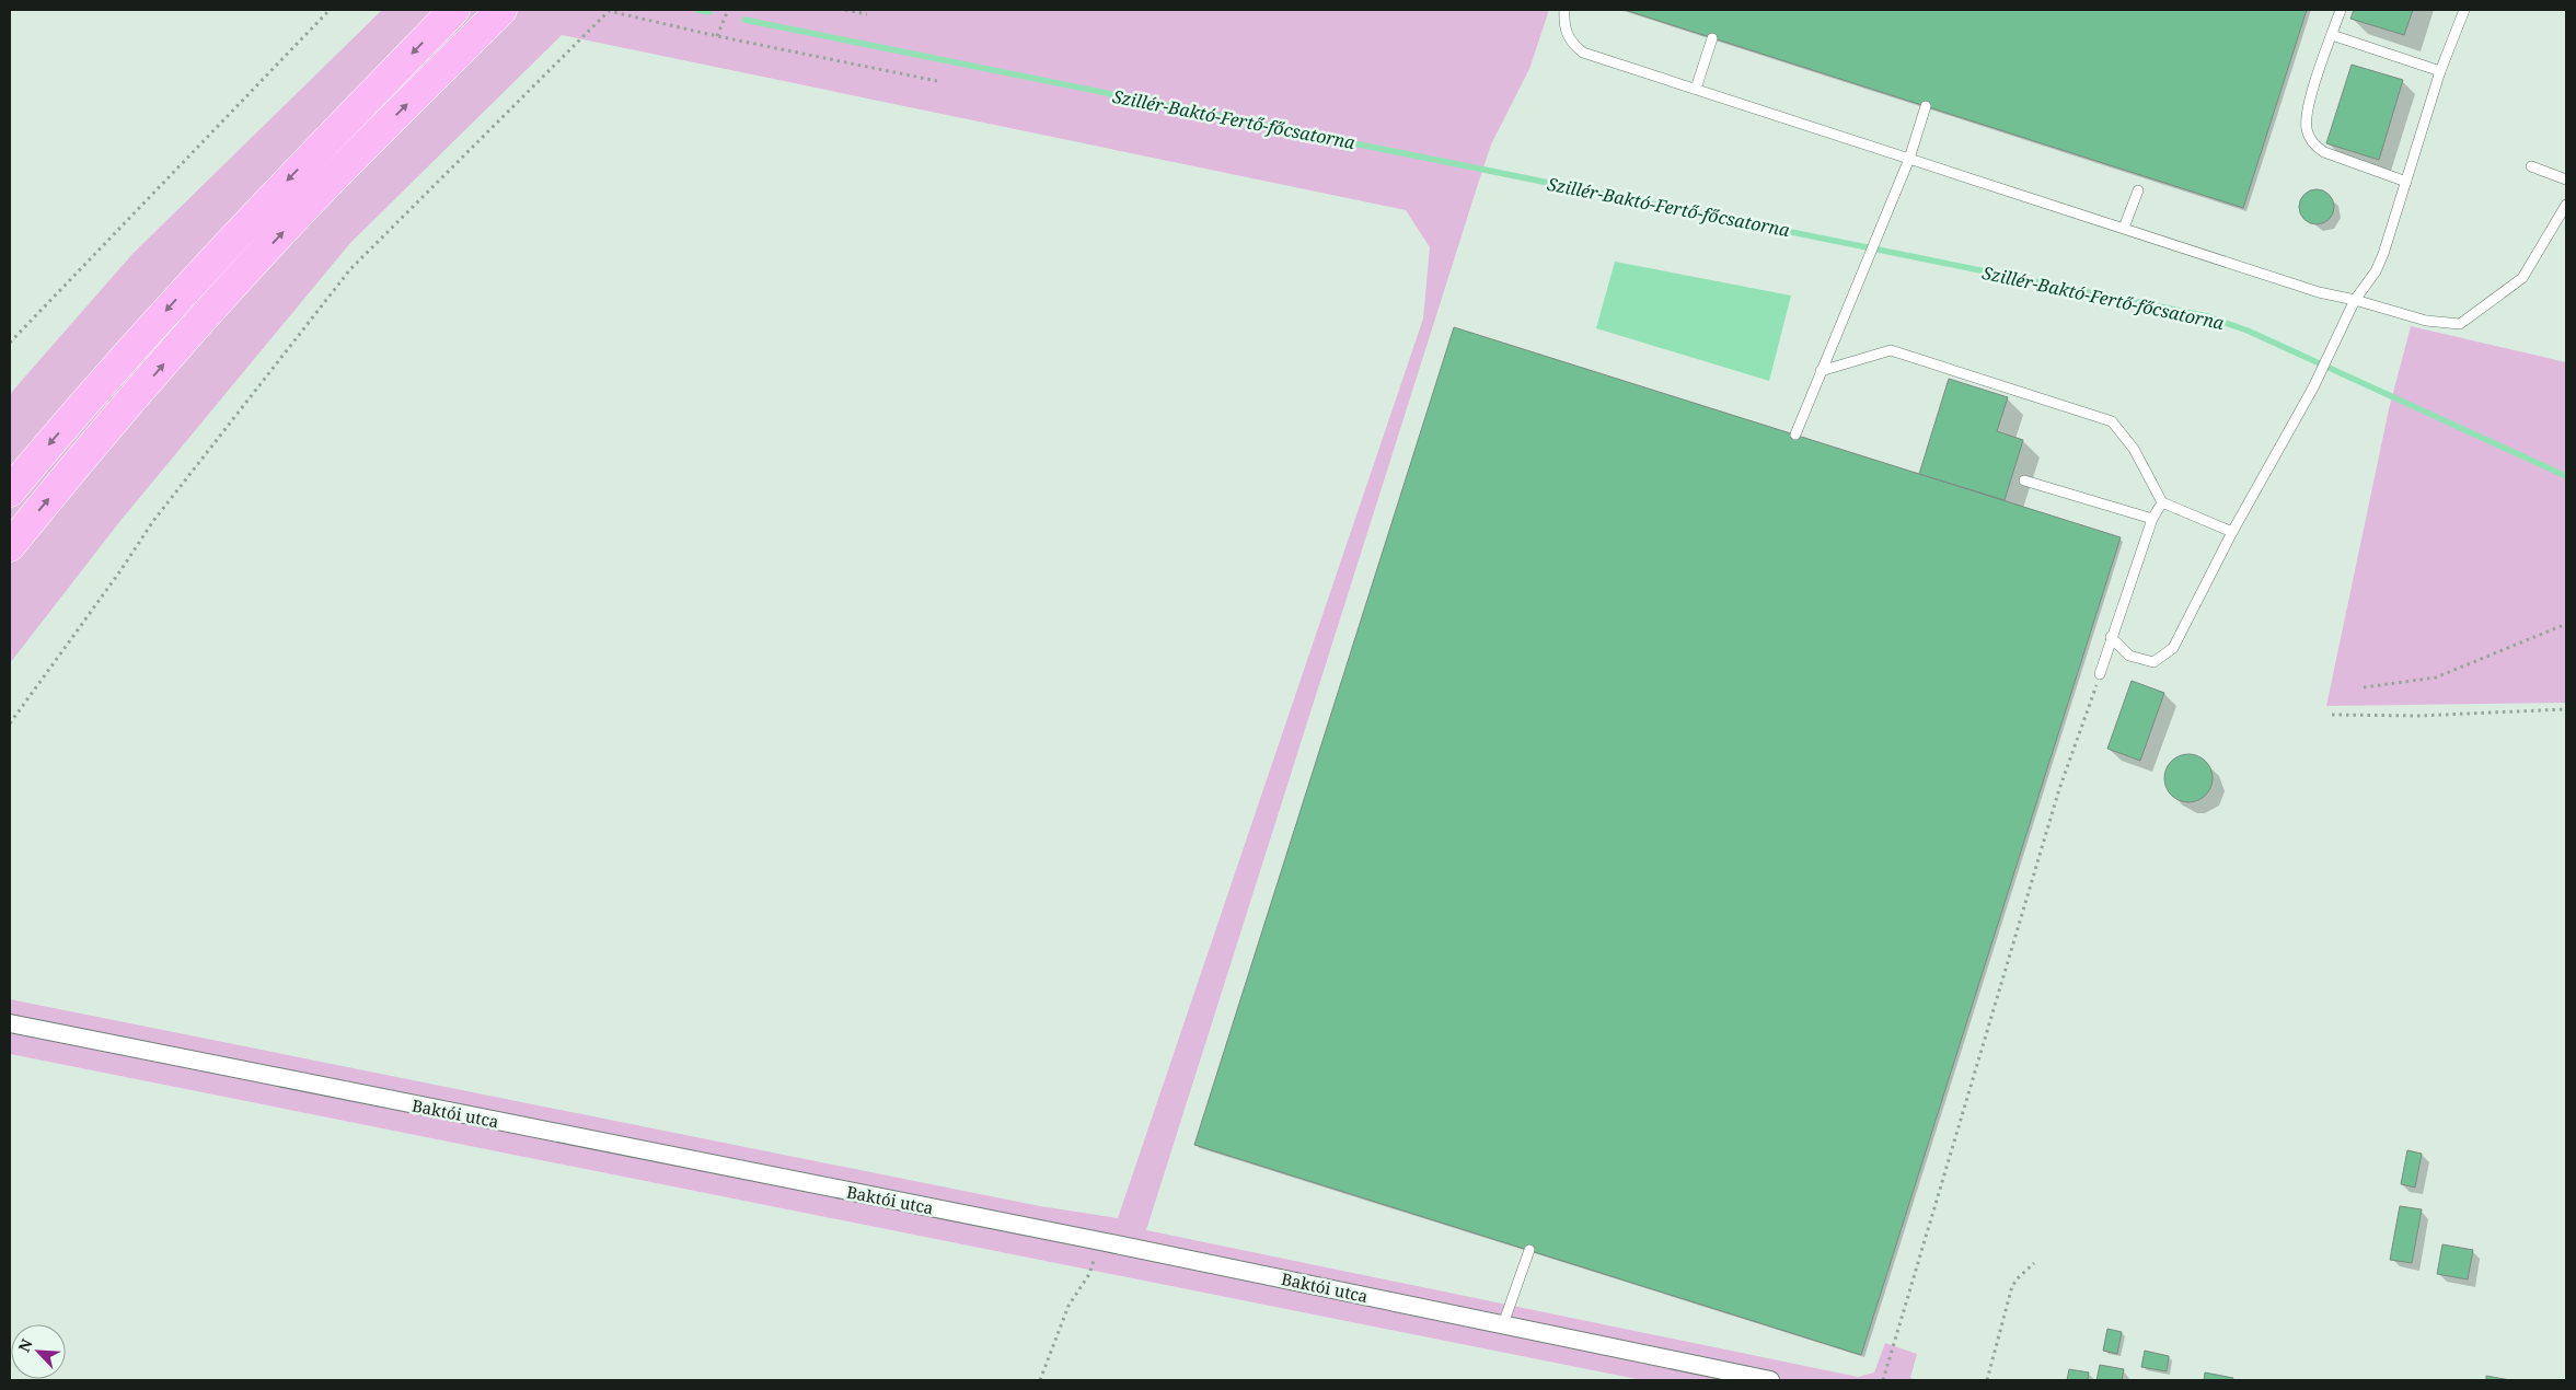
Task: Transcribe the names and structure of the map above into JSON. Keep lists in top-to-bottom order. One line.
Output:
{"streets":{"street":["Baktói utca"]},"water":["Szillér-Baktó-Fertő-főcsatorna"],"north":"top left"}
